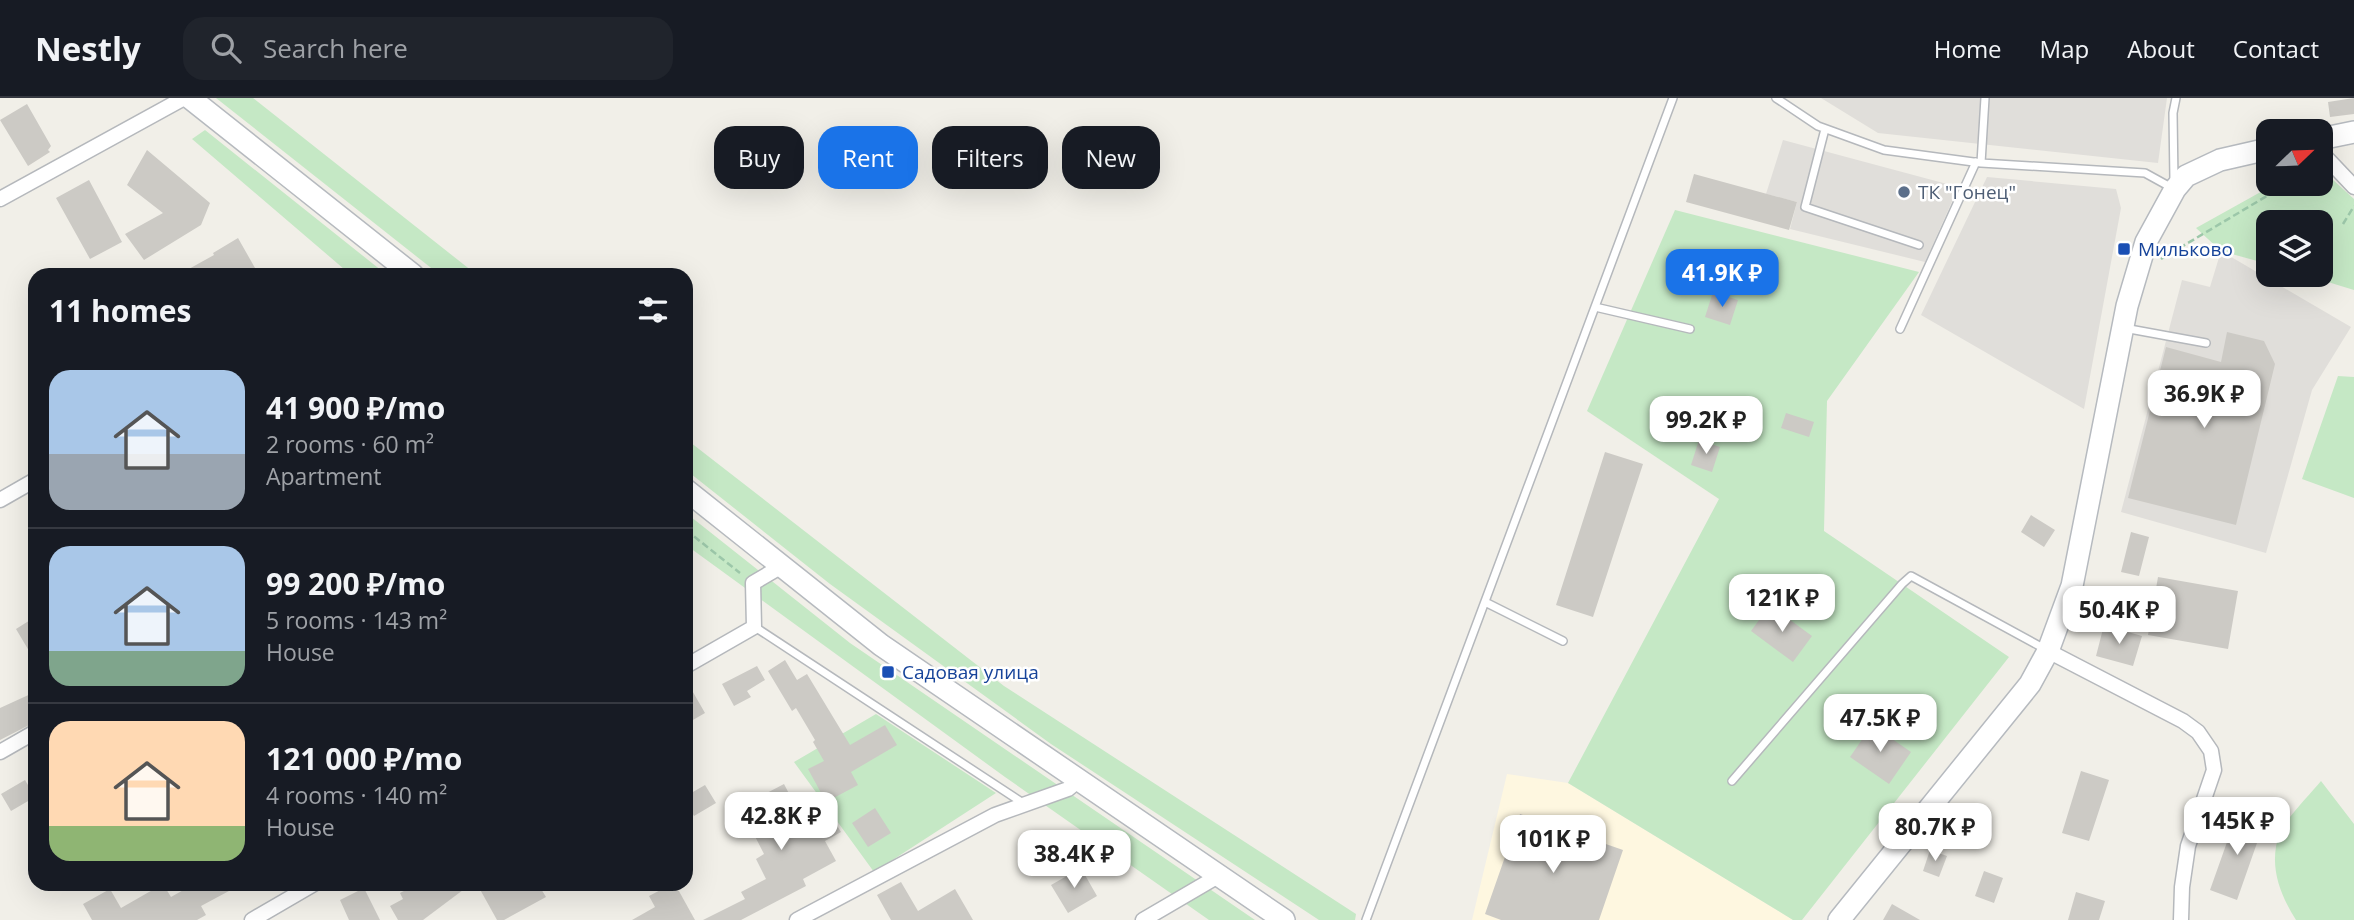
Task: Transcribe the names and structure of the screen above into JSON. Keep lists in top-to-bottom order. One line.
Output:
{"places":{"other":["ТК \"Гонец\""],"transit":["Мильково","Садовая улица"]},"north":"top right","page":{"header":"Nestly","search":"Search here","nav":["Home","Map","About","Contact"],"chip":["Buy","Rent","Filters","New"],"price":["41.9K ₽","36.9K ₽","99.2K ₽","121K ₽","50.4K ₽","47.5K ₽","42.8K ₽","145K ₽","80.7K ₽","101K ₽","38.4K ₽"],"heading":"11 homes","list":[{"name":"41 900 ₽/mo","note":"2 rooms · 60 m² · Apartment"},{"name":"99 200 ₽/mo","note":"5 rooms · 143 m² · House"},{"name":"121 000 ₽/mo","note":"4 rooms · 140 m² · House"}]}}
